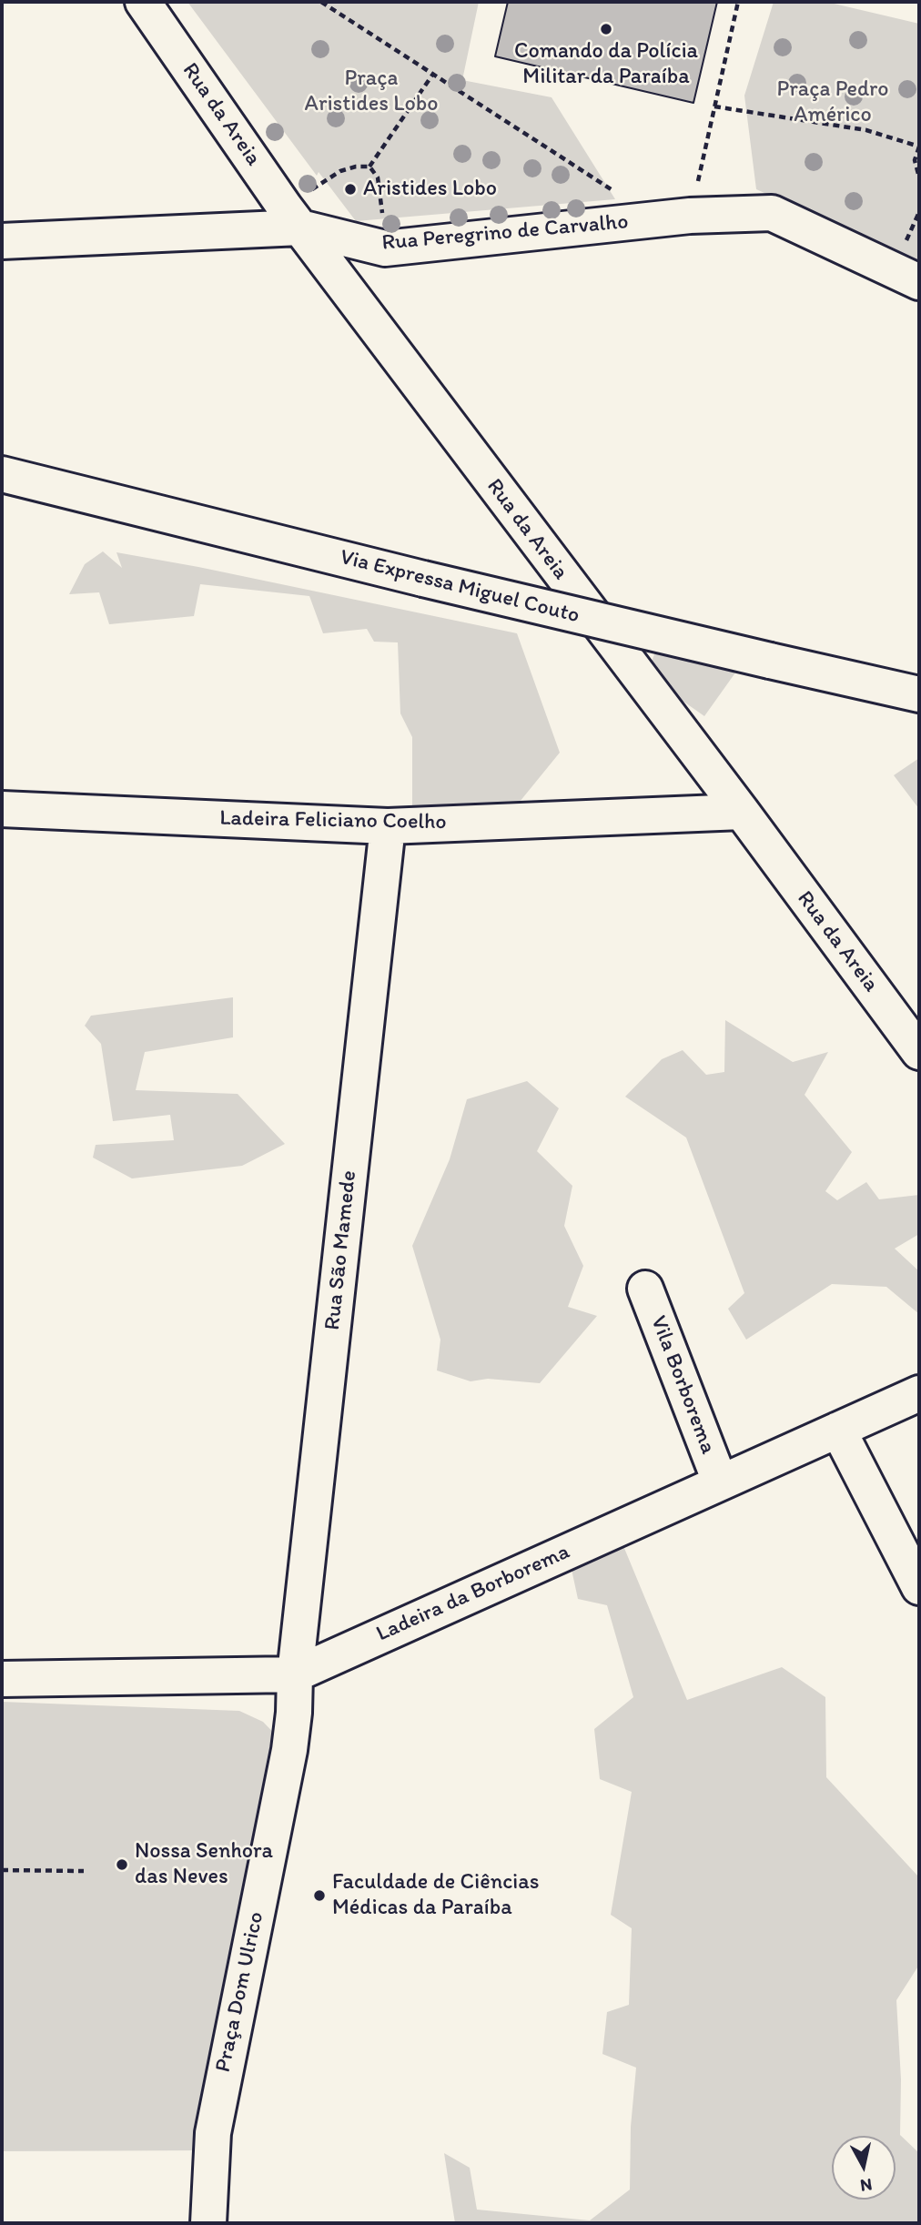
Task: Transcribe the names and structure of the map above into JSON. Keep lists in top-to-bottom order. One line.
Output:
{"streets":{"street":["Rua da Areia","Rua Peregrino de Carvalho","Via Expressa Miguel Couto","Ladeira Feliciano Coelho","Rua São Mamede","Vila Borborema","Ladeira da Borborema","Praça Dom Ulrico"]},"crossings":[["Rua da Areia","Rua Peregrino de Carvalho"],["Rua da Areia","Ladeira Feliciano Coelho"],["Ladeira Feliciano Coelho","Rua São Mamede"],["Rua São Mamede","Ladeira da Borborema"],["Rua São Mamede","Praça Dom Ulrico"],["Vila Borborema","Ladeira da Borborema"],["Ladeira da Borborema","Praça Dom Ulrico"]],"parks":["Praça Aristides Lobo","Praça Pedro Américo"],"places":["Comando da Polícia Militar da Paraíba","Aristides Lobo","Nossa Senhora das Neves","Faculdade de Ciências Médicas da Paraíba"],"north":"bottom"}
